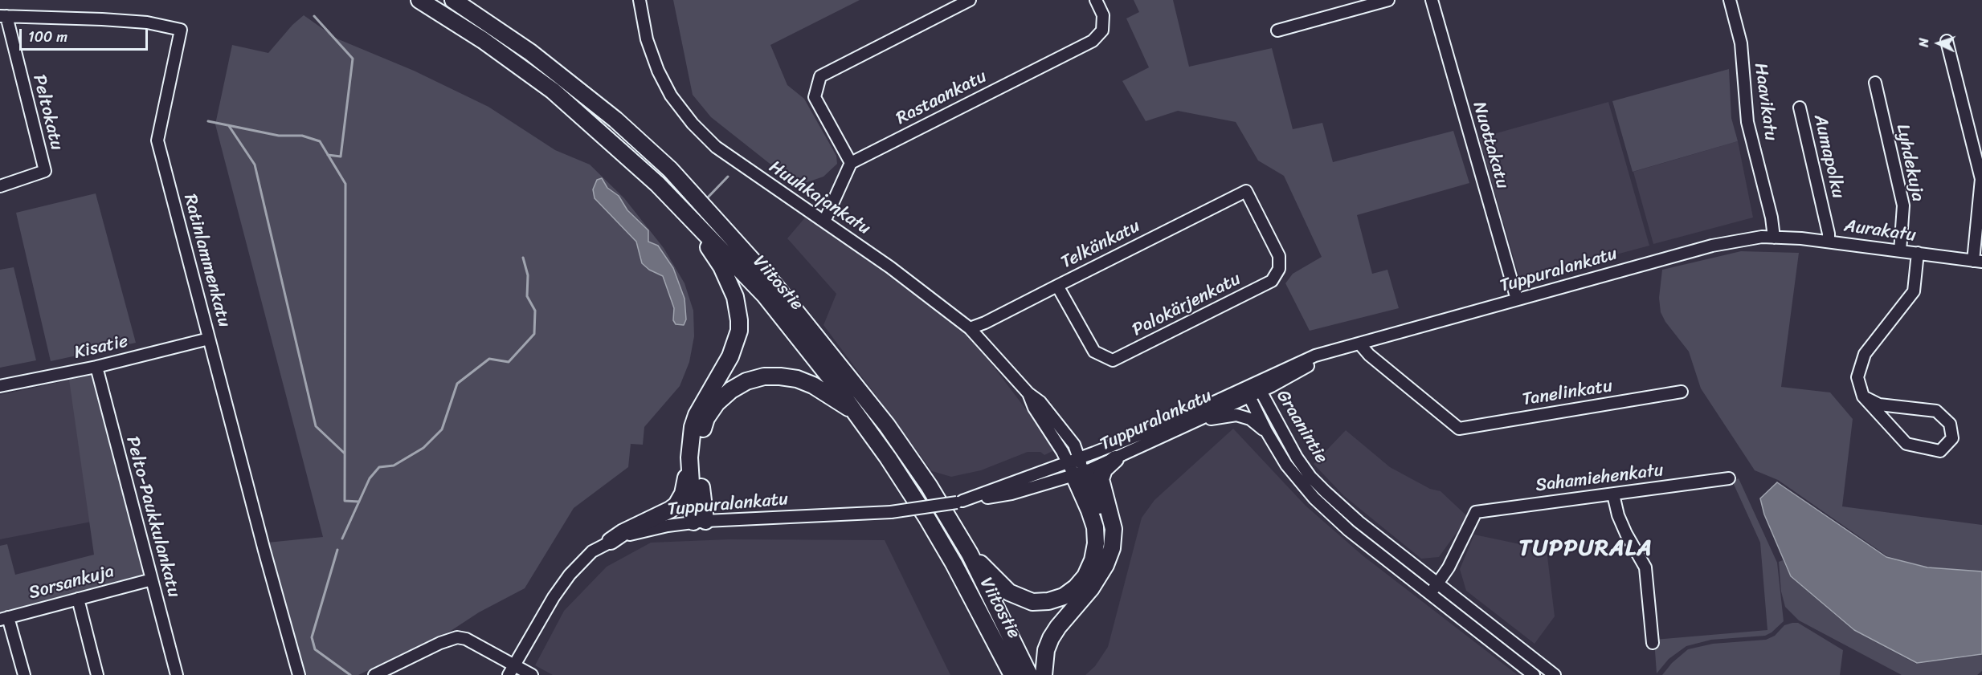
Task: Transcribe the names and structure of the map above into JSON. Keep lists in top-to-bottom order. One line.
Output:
{"streets":{"highway":["Viitostie"],"street":["Rastaankatu","Haavikatu","Peltokatu","Nuottakatu","Aumapolku","Lyhdekuja","Huuhkajankatu","Aurakatu","Telkänkatu","Ratinlammenkatu","Tuppuralankatu","Palokärjenkatu","Kisatie","Tanelinkatu","Graanintie","Sahamiehenkatu","Pelto-Paukkulankatu","Sorsankuja"]},"crossings":[["Haavikatu","Aurakatu"],["Haavikatu","Tuppuralankatu"],["Peltokatu","Ratinlammenkatu"],["Nuottakatu","Tuppuralankatu"],["Aumapolku","Aurakatu"],["Lyhdekuja","Aurakatu"],["Huuhkajankatu","Telkänkatu"],["Huuhkajankatu","Tuppuralankatu"],["Aurakatu","Tuppuralankatu"],["Telkänkatu","Palokärjenkatu"],["Ratinlammenkatu","Kisatie"],["Tuppuralankatu","Tanelinkatu"],["Tuppuralankatu","Graanintie"],["Kisatie","Pelto-Paukkulankatu"],["Graanintie","Sahamiehenkatu"],["Pelto-Paukkulankatu","Sorsankuja"]],"districts":["TUPPURALA"],"scale_bar":"100 m","north":"left"}
